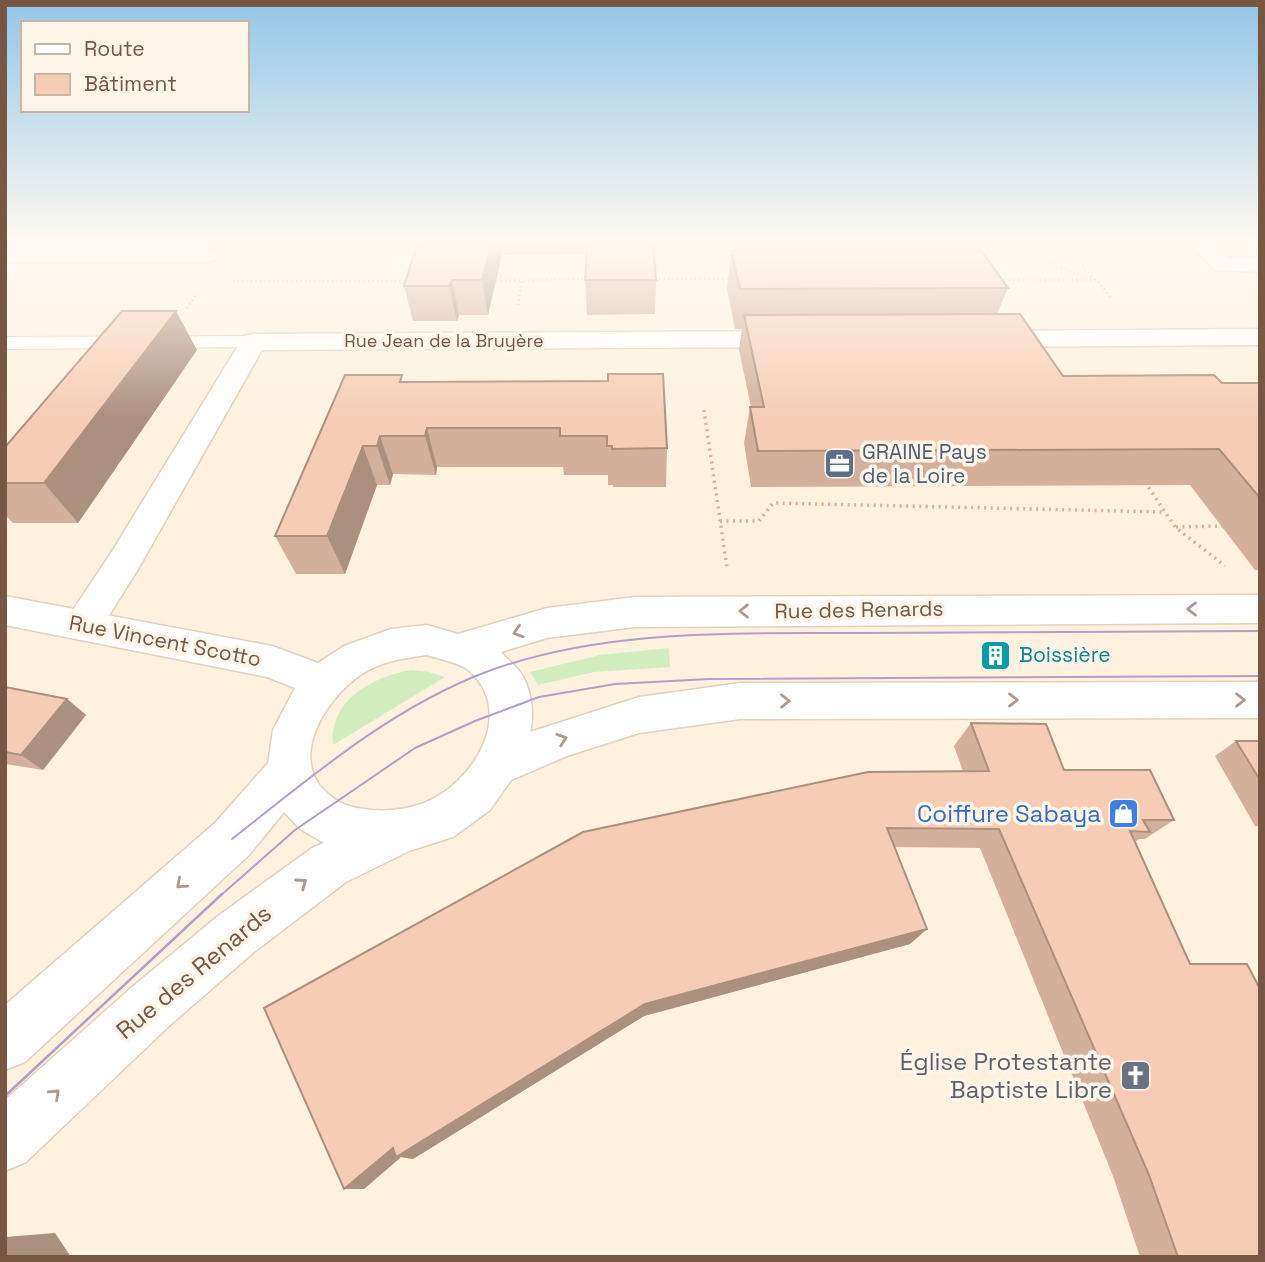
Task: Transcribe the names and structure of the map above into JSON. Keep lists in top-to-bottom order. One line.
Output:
{"streets":{"street":["Rue Jean de la Bruyère","Rue des Renards","Rue Vincent Scotto"]},"crossings":[["Rue des Renards","Rue Vincent Scotto"]],"places":{"office":["GRAINE Pays de la Loire"],"building":["Boissière"],"shop":["Coiffure Sabaya"],"church":["Église Protestante Baptiste Libre"]},"legend":["Route","Bâtiment"]}
